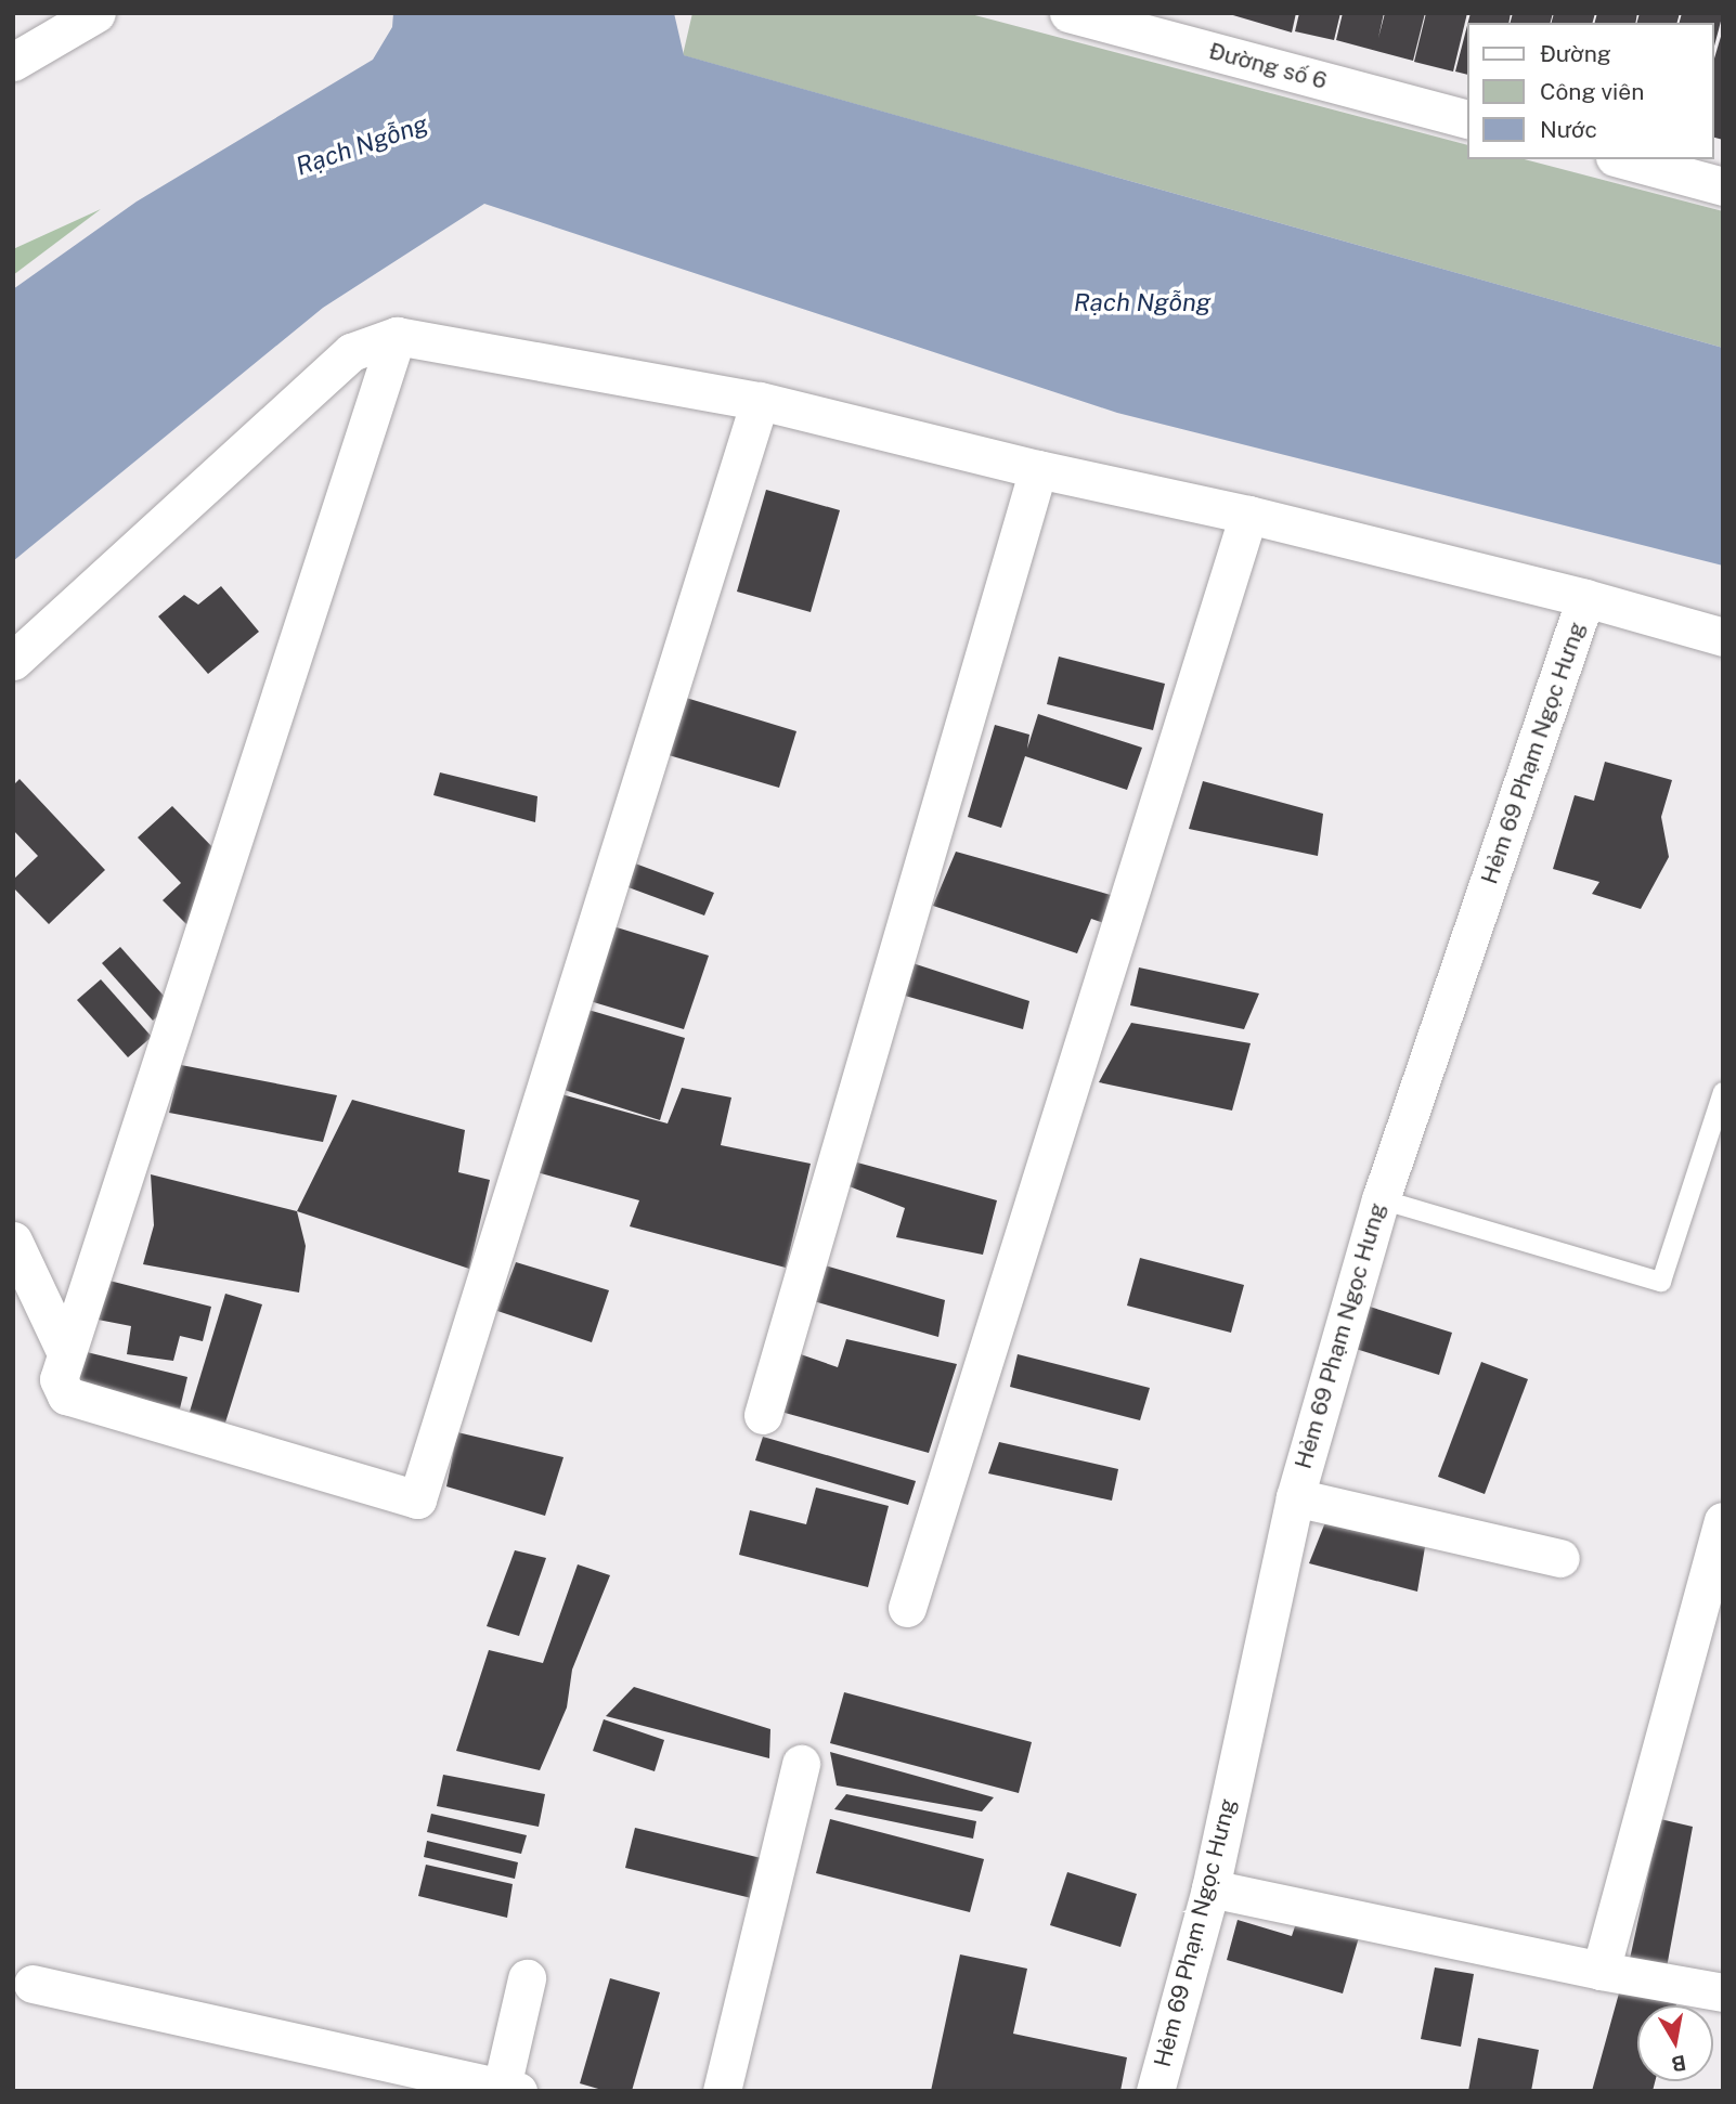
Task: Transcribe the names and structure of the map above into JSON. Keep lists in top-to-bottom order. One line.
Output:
{"streets":{"street":["Đường số 6","Hẻm 69 Phạm Ngọc Hưng"]},"water":["Rạch Ngỗng"],"legend":["Đường","Công viên","Nước"],"north":"bottom"}
